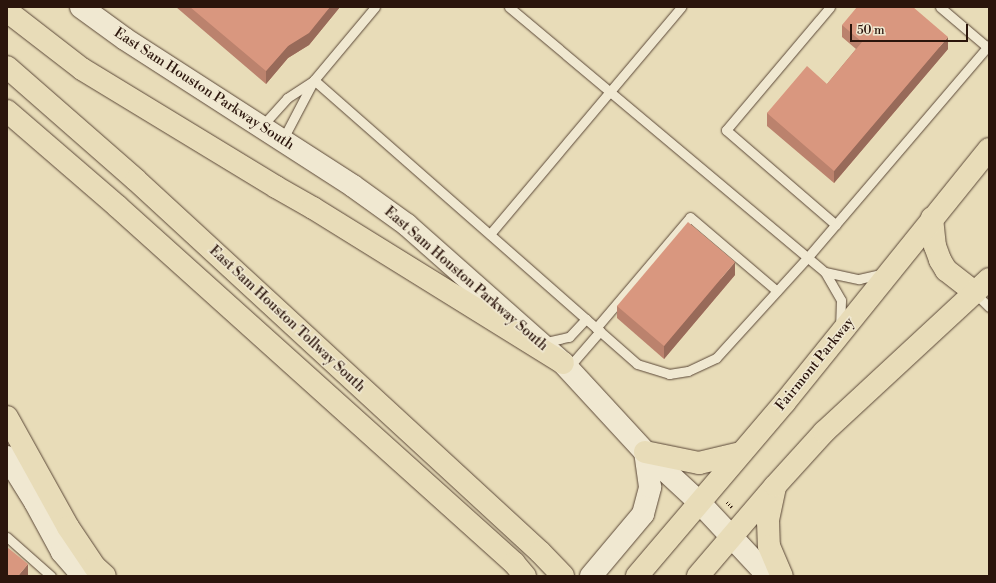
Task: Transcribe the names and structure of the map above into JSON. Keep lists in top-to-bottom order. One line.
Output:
{"streets":{"main road":["East Sam Houston Parkway South","East Sam Houston Tollway South","Fairmont Parkway"]},"crossings":[["East Sam Houston Parkway South","Fairmont Parkway"]],"scale_bar":"50 m"}
